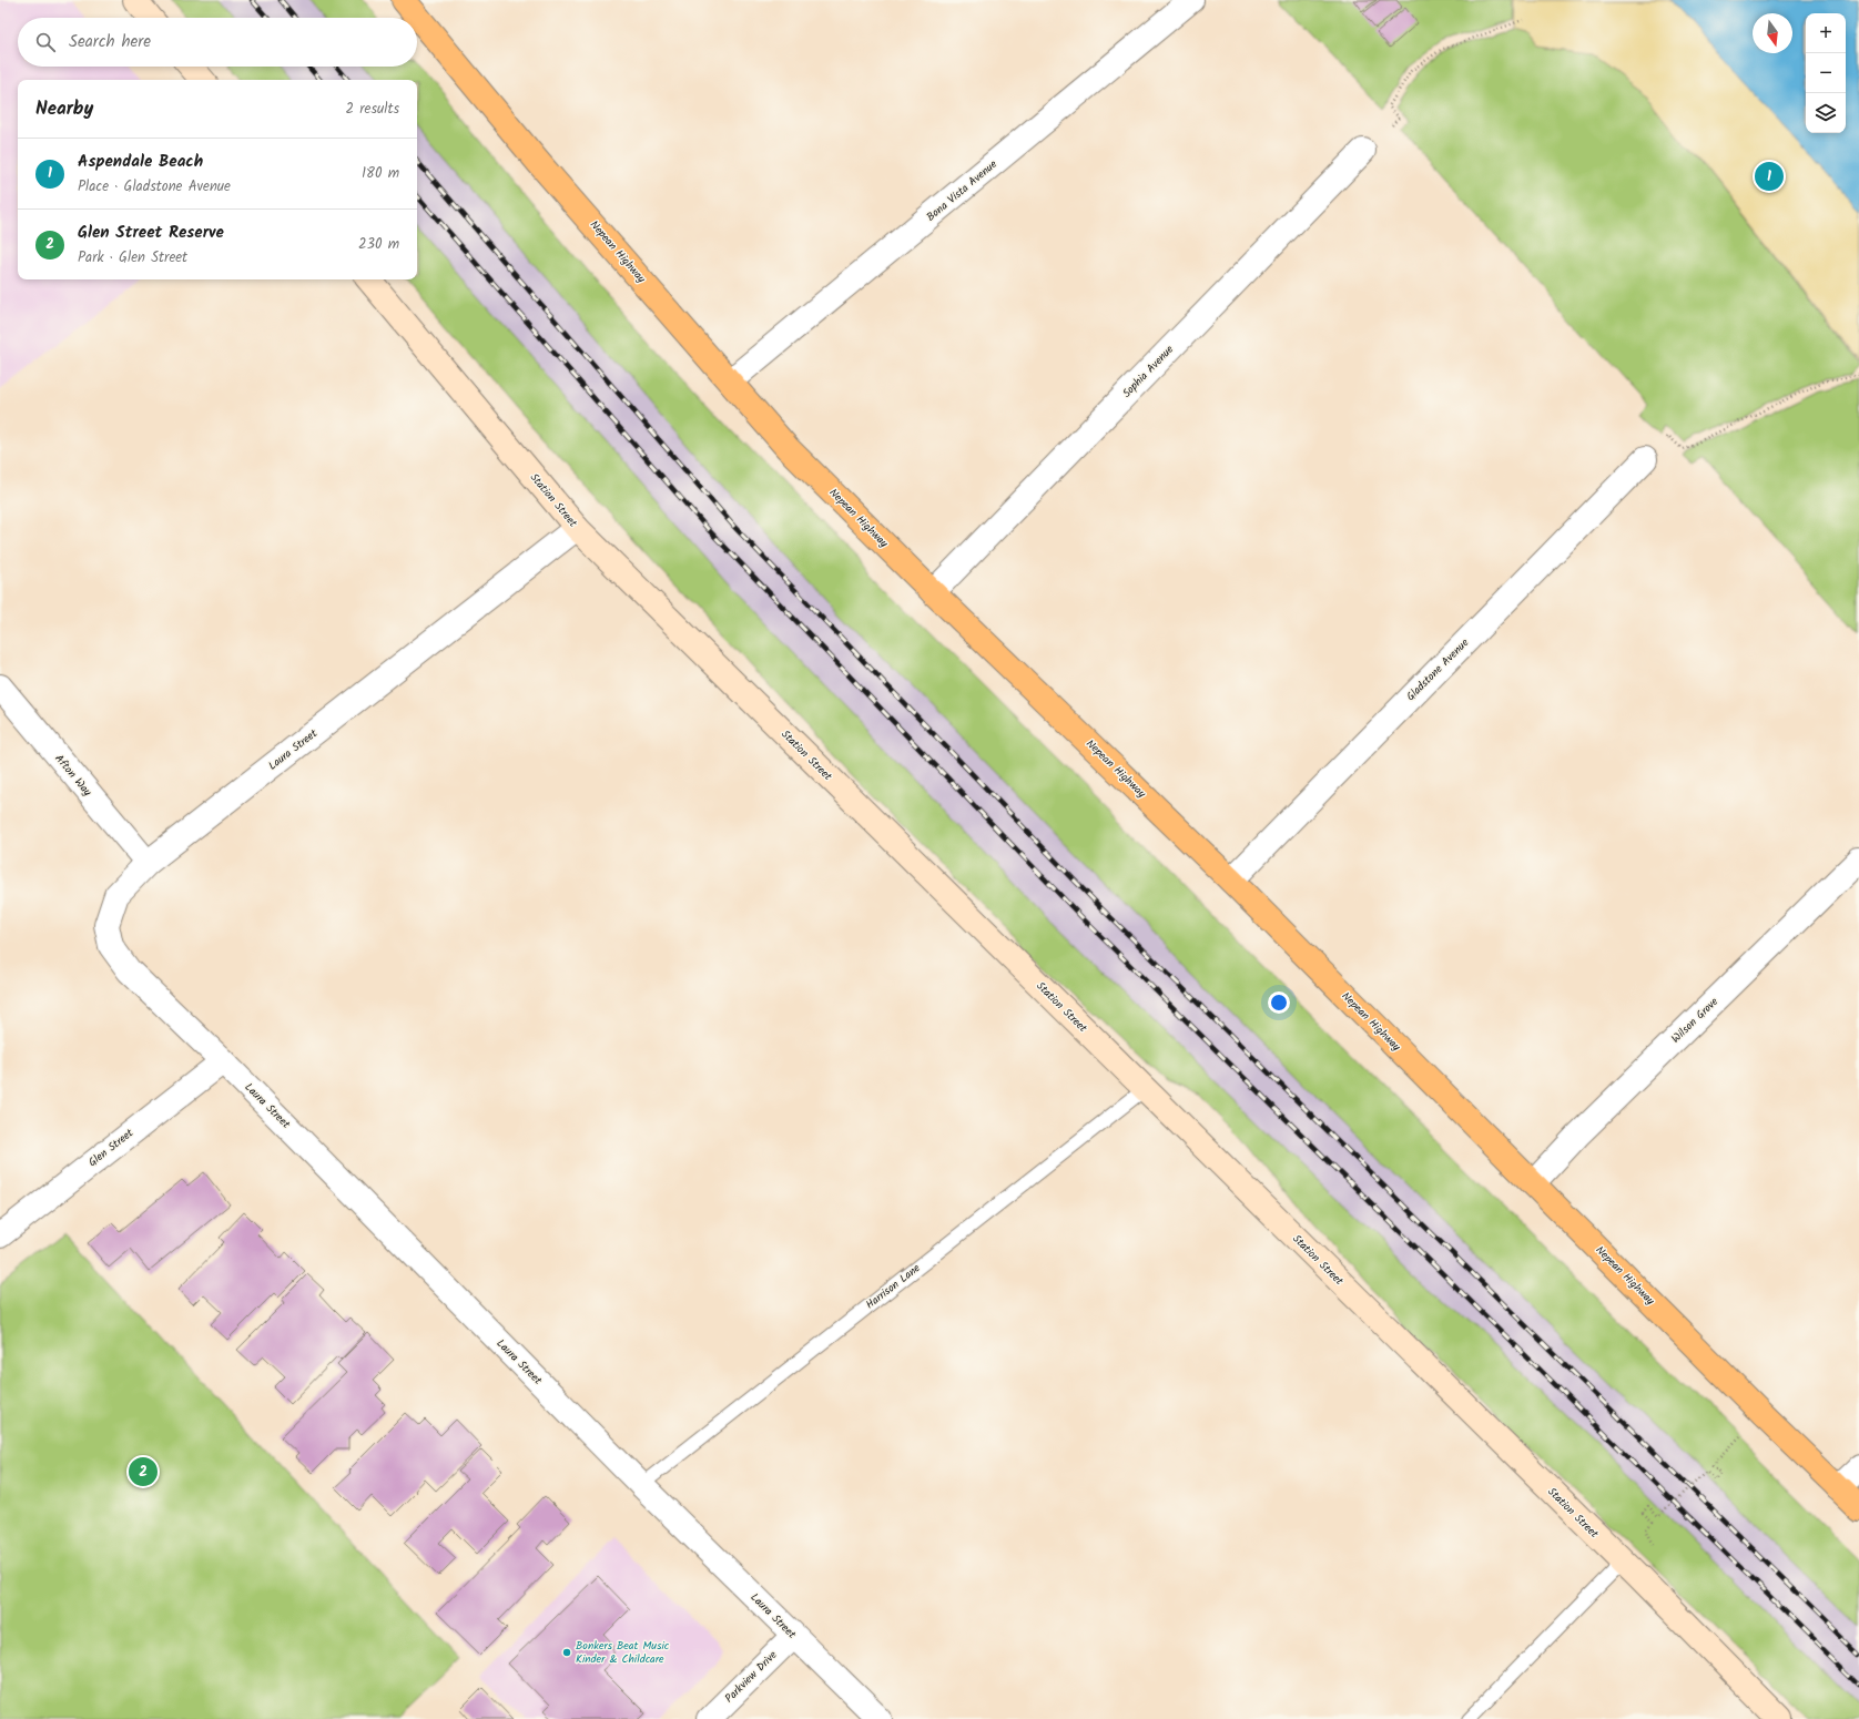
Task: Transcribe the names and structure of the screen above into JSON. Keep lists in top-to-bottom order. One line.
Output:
{"streets":{"highway":["Nepean Highway"],"street":["Bona Vista Avenue","Sophia Avenue","Station Street","Gladstone Avenue","Laura Street","Afton Way","Wilson Grove","Glen Street","Parkview Drive"],"lane":["Harrison Lane"]},"crossings":[["Bona Vista Avenue","Nepean Highway"],["Nepean Highway","Sophia Avenue"],["Nepean Highway","Gladstone Avenue"],["Nepean Highway","Wilson Grove"],["Station Street","Laura Street"],["Station Street","Harrison Lane"],["Laura Street","Afton Way"],["Laura Street","Glen Street"],["Laura Street","Harrison Lane"],["Laura Street","Parkview Drive"]],"places":["Bonkers Beat Music Kinder & Childcare"],"north":"bottom","page":{"map_buttons":["+","−"],"search":"Search here","heading":["Nearby","2 results"],"list":[{"mark":"1","name":"Aspendale Beach","note":"Place · Gladstone Avenue","value":"180 m"},{"mark":"2","name":"Glen Street Reserve","note":"Park · Glen Street","value":"230 m"}],"pins":["1","2"]}}
